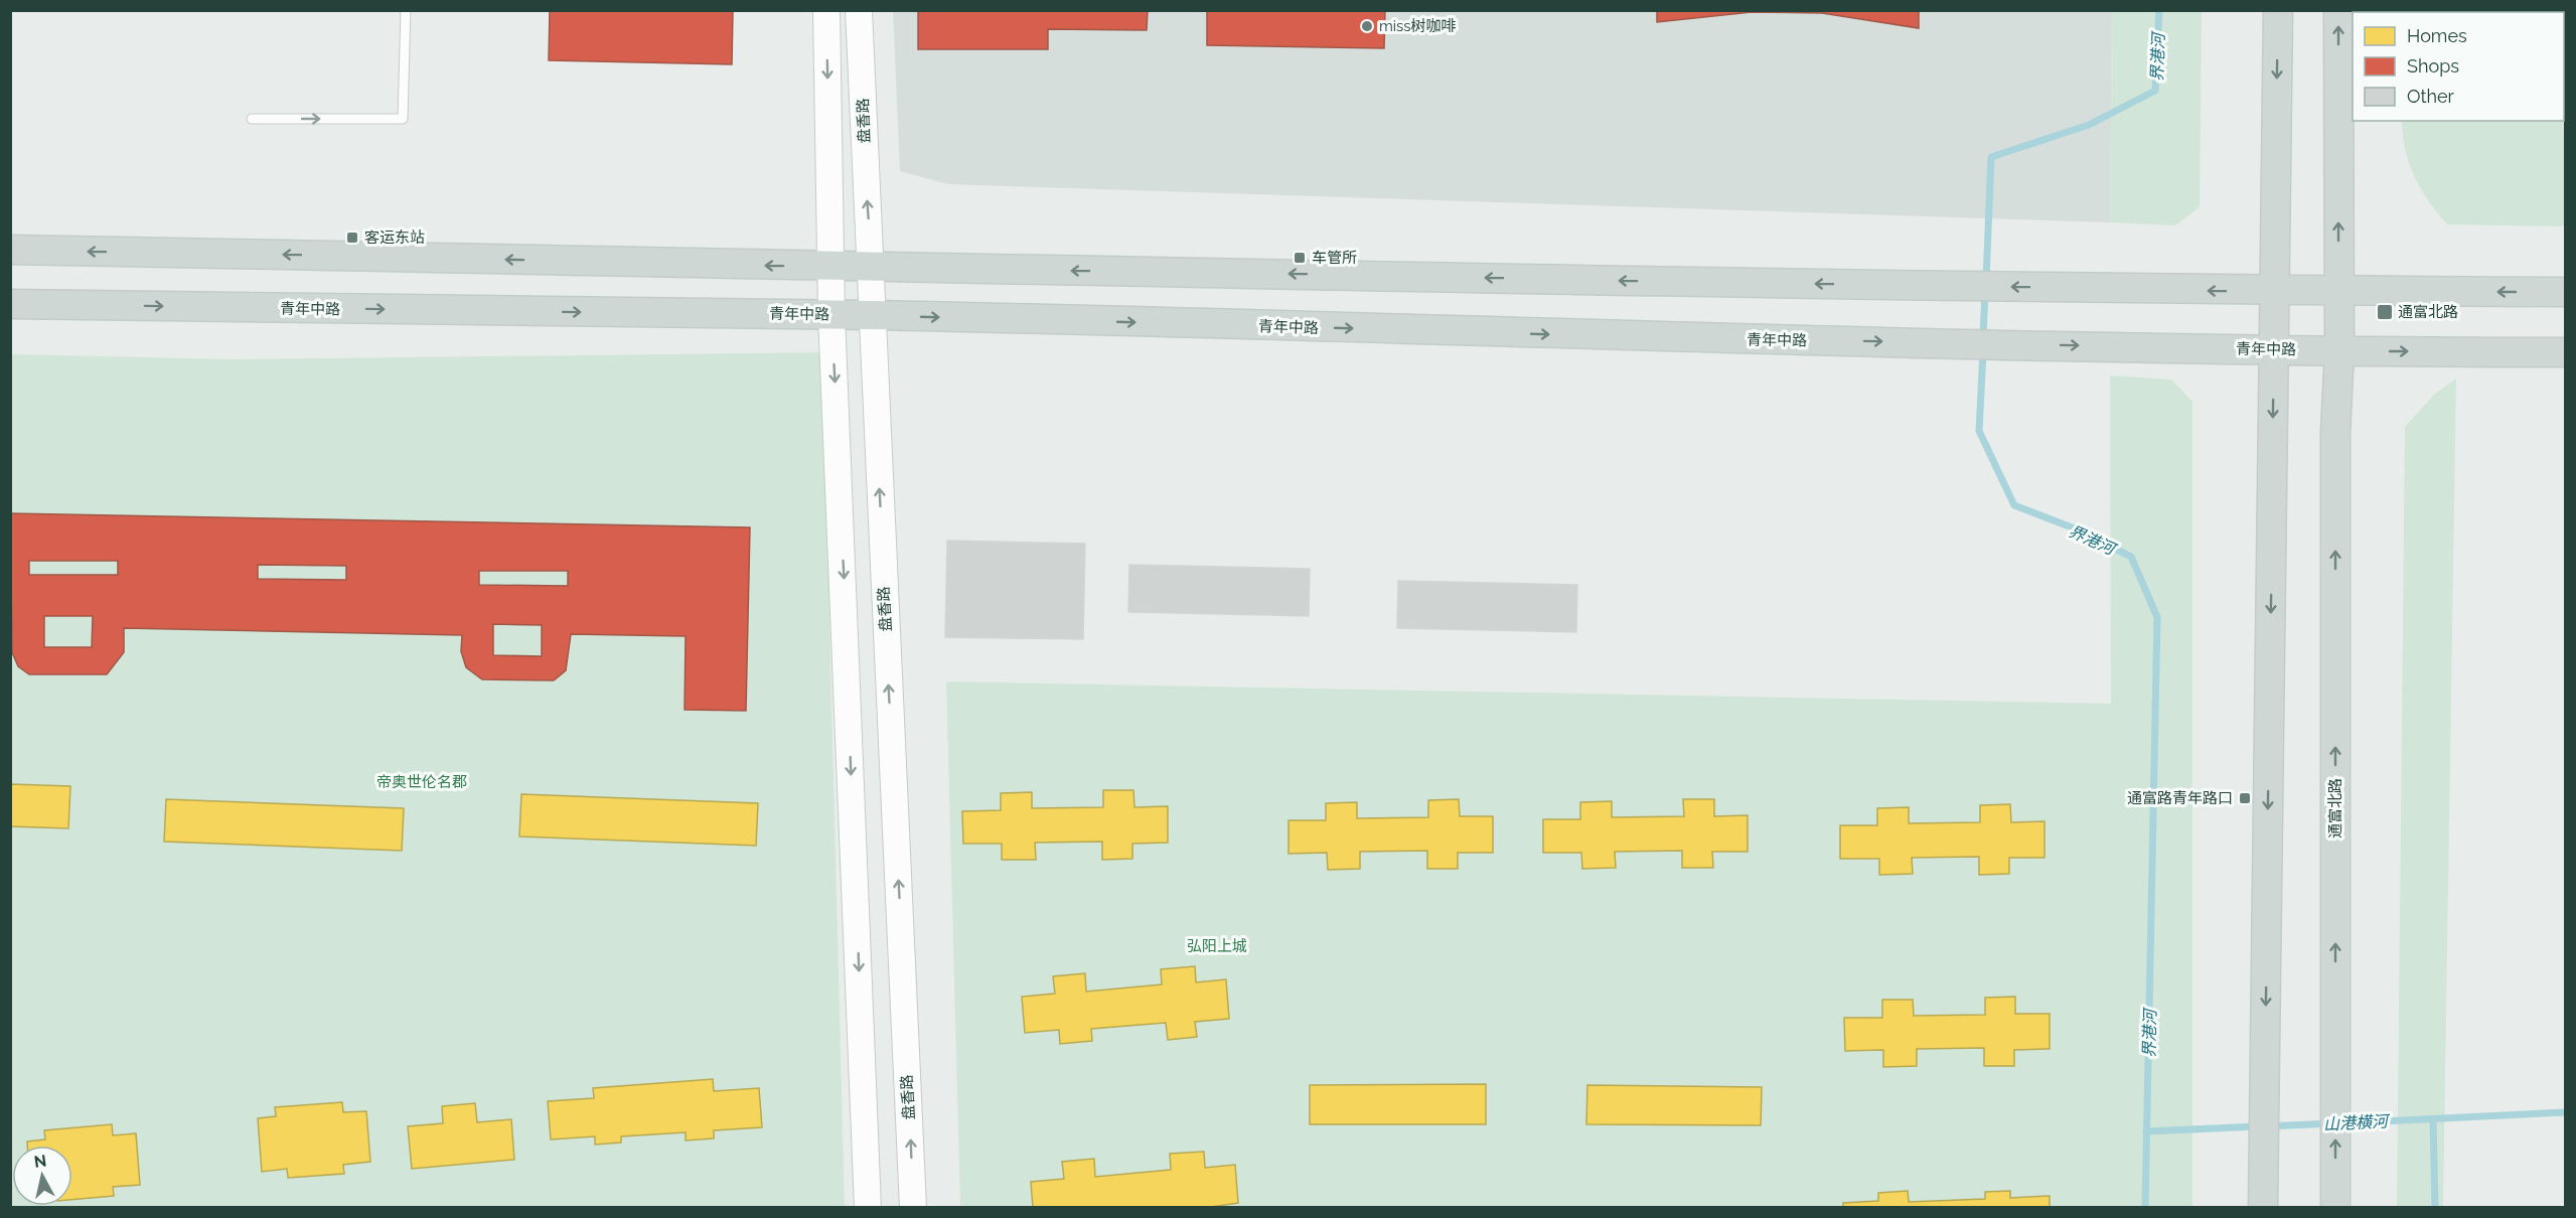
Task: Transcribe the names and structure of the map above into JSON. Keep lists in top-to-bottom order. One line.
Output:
{"streets":{"main road":["青年中路","通富北路"],"street":["盘香路"]},"crossings":[["盘香路","青年中路"],["青年中路","通富北路"]],"water":["界港河","山港横河"],"parks":["帝奥世伦名郡","弘阳上城"],"places":{"other":["miss树咖啡"],"transit":["客运东站","车管所","通富北路","通富路青年路口"]},"legend":["Homes","Shops","Other"],"north":"top"}
